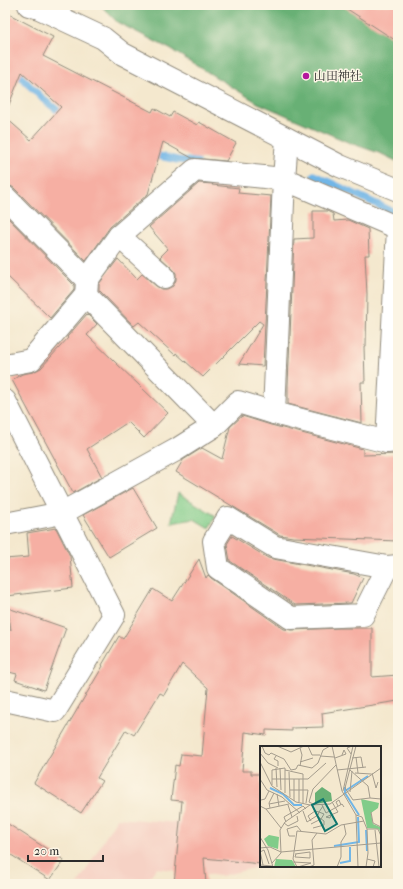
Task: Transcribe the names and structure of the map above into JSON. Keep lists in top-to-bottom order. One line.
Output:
{"places":["山田神社"],"scale_bar":"20 m"}
